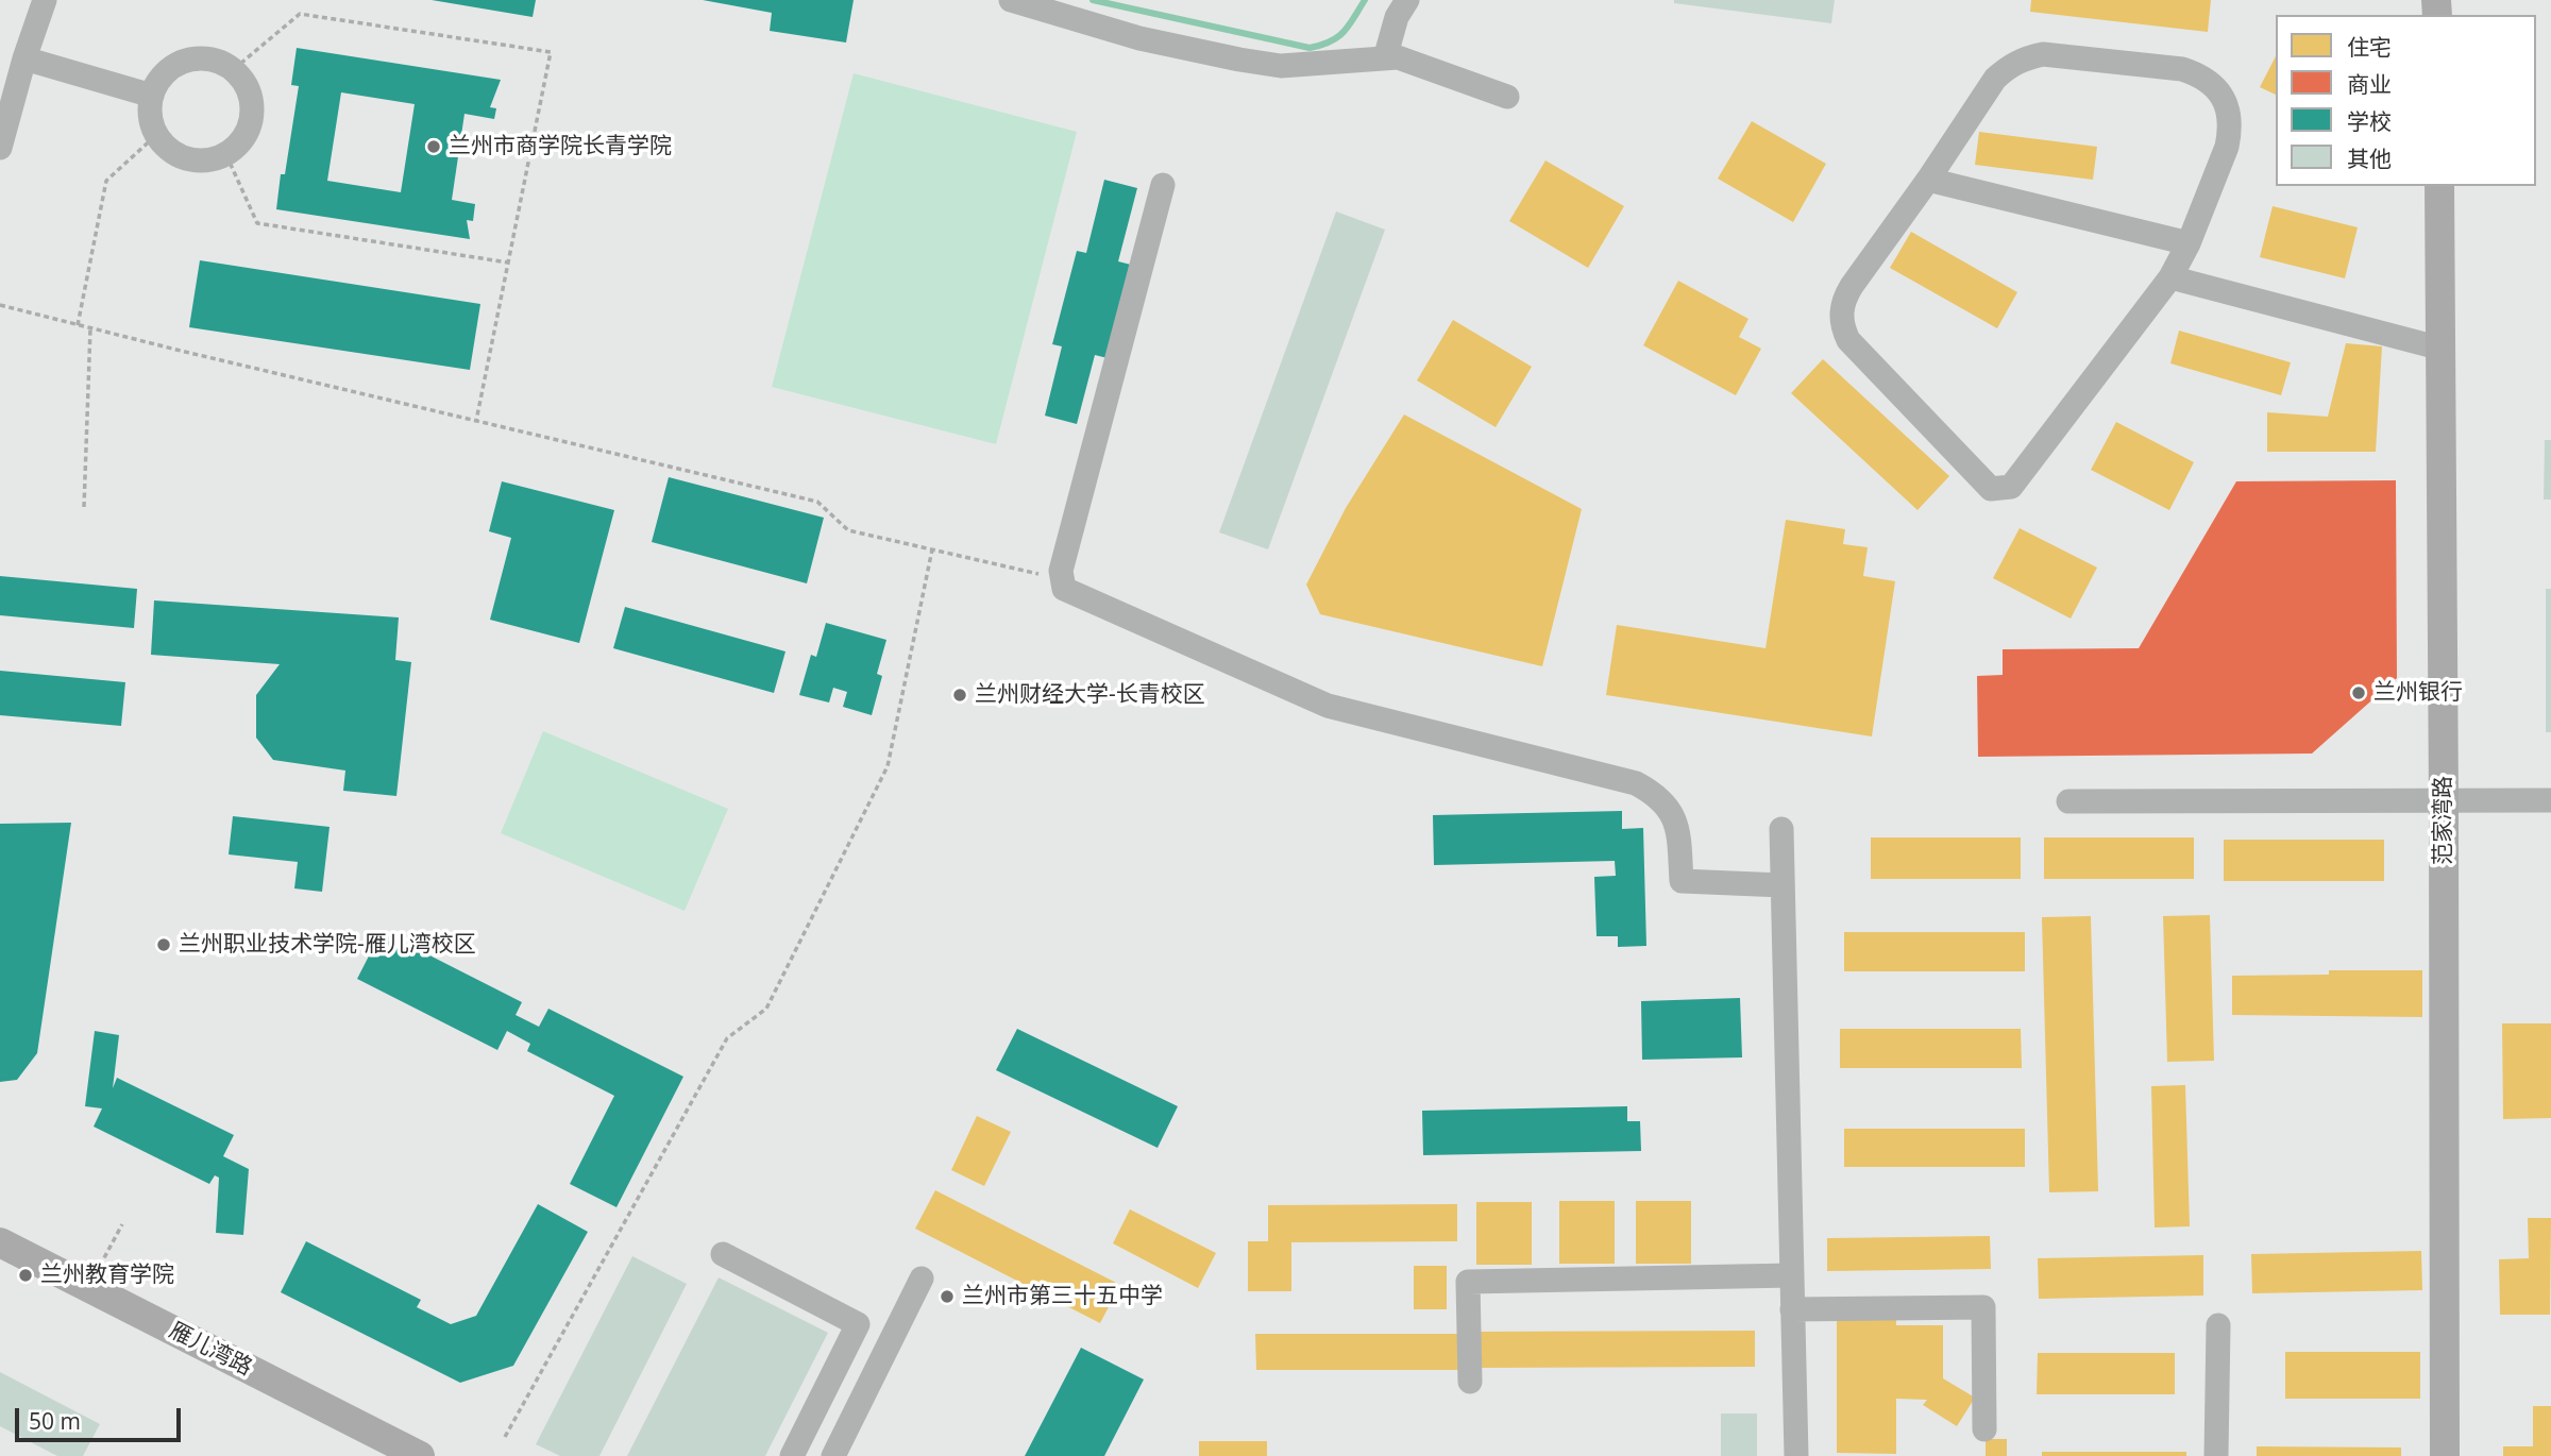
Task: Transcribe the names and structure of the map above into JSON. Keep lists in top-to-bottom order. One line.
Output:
{"streets":{"main road":["范家湾路","雁儿湾路"]},"places":["兰州市商学院长青学院","兰州银行","兰州财经大学-长青校区","兰州职业技术学院-雁儿湾校区","兰州教育学院","兰州市第三十五中学"],"legend":["住宅","商业","学校","其他"],"scale_bar":"50 m"}
